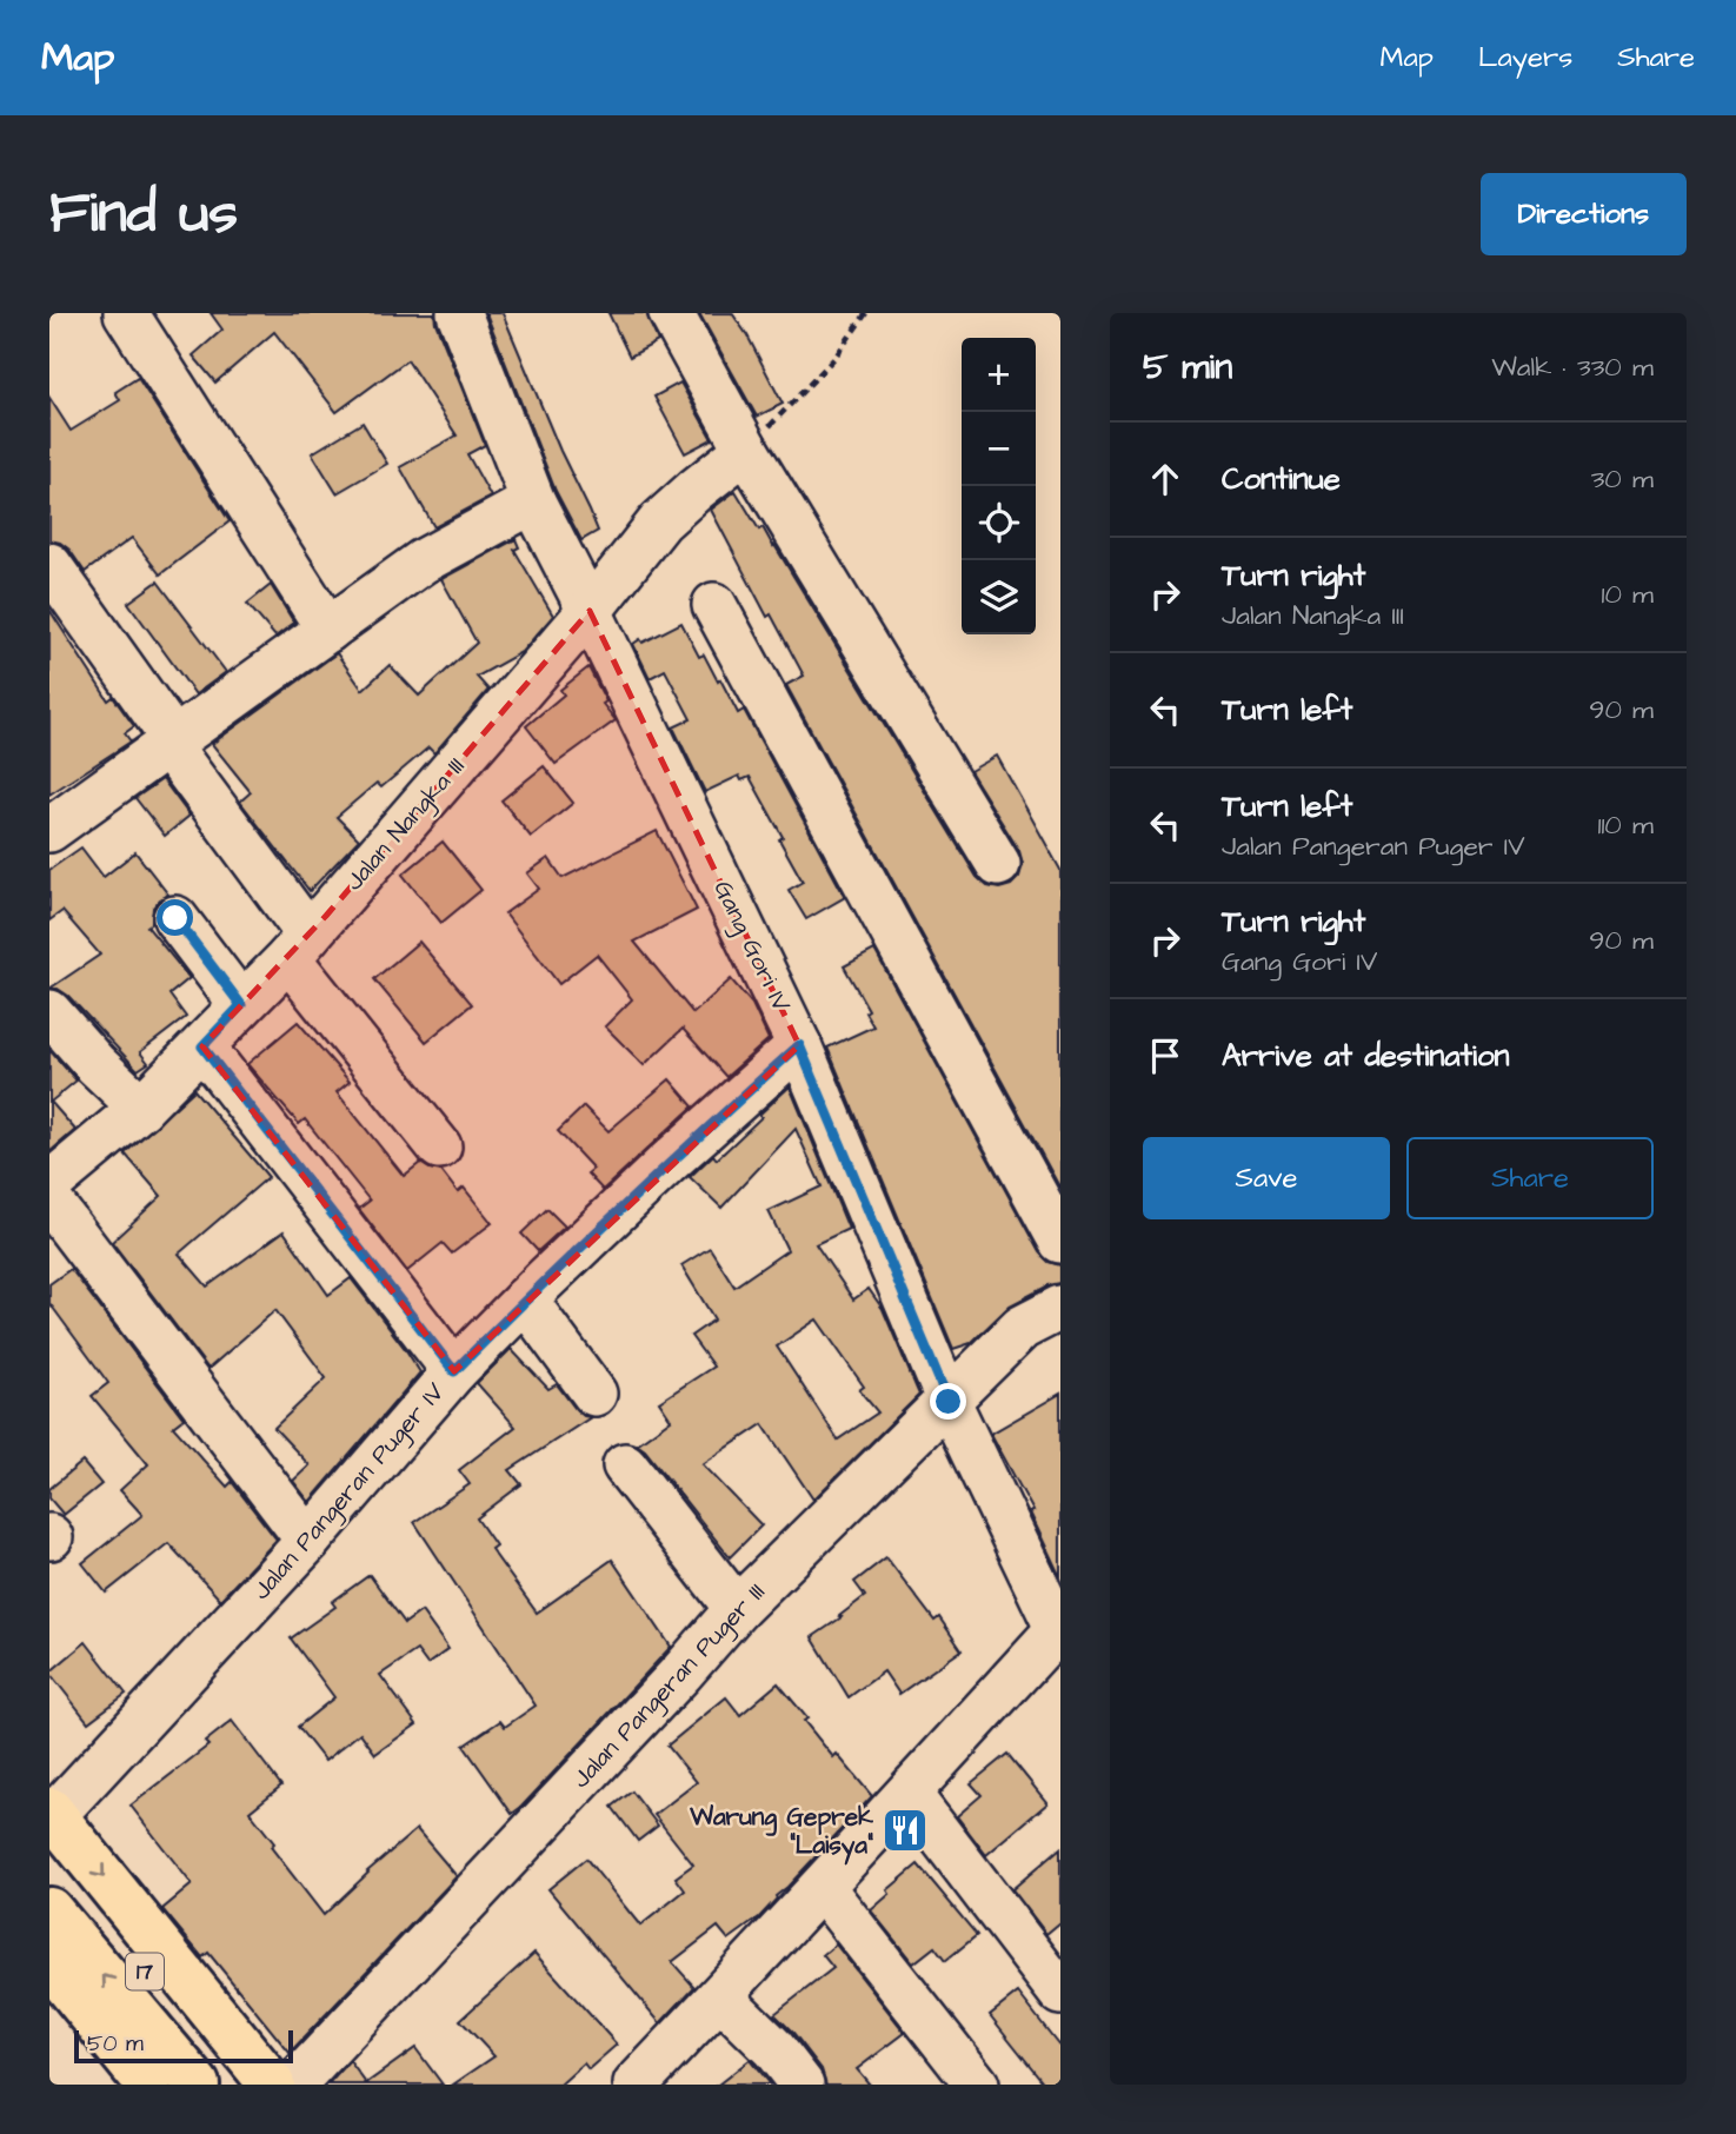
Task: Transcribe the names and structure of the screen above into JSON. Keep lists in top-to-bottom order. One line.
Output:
{"streets":{"highway":["17"],"street":["Jalan Nangka III","Gang Gori IV","Jalan Pangeran Puger IV","Jalan Pangeran Puger III"]},"crossings":[["Jalan Nangka III","Gang Gori IV"],["Gang Gori IV","Jalan Pangeran Puger IV"],["Gang Gori IV","Jalan Pangeran Puger III"],["Jalan Pangeran Puger IV","17"]],"places":{"restaurant":["Warung Geprek \"Laisya\""]},"scale_bar":"50 m","page":{"header":"Map","nav":["Map","Layers","Share"],"buttons":["Directions",["Save","Share"]],"title":"Find us","heading":["5 min","Walk · 330 m"],"map_buttons":["+","−"],"list":[["Continue","30 m"],["Turn right","Jalan Nangka III","10 m"],["Turn left","90 m"],["Turn left","Jalan Pangeran Puger IV","110 m"],["Turn right","Gang Gori IV","90 m"],"Arrive at destination"],"scale":"50 m"}}
